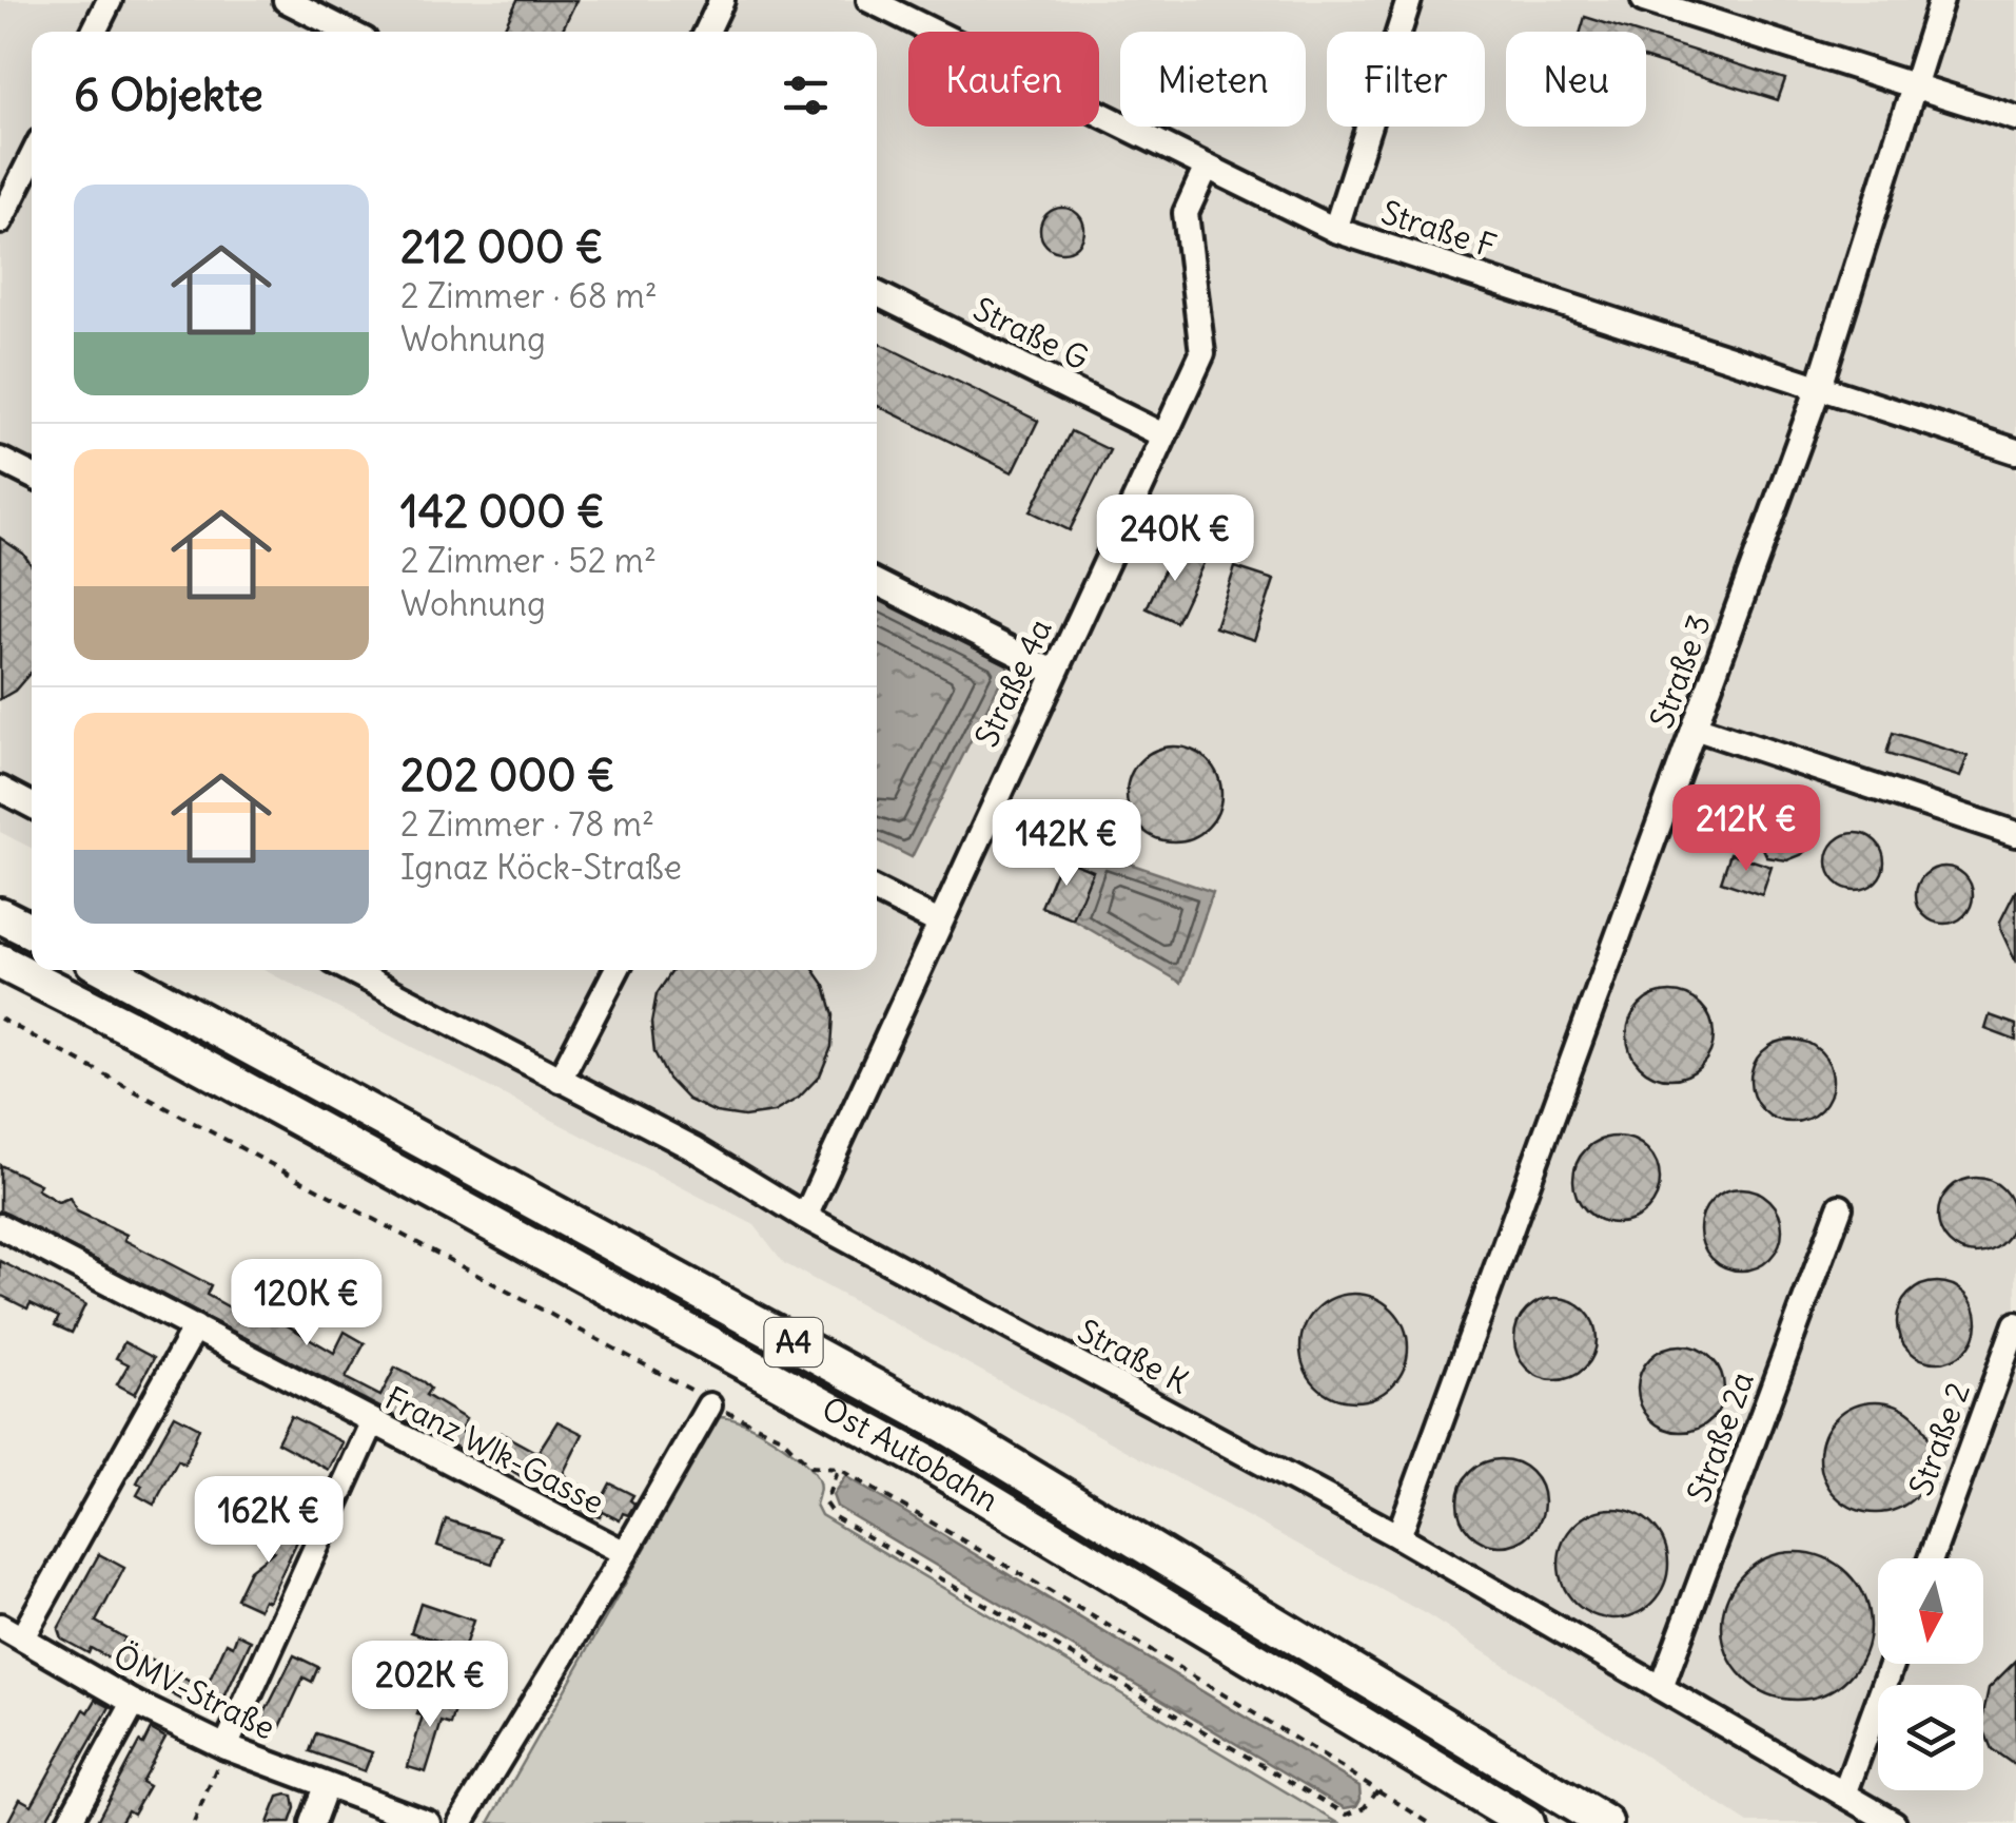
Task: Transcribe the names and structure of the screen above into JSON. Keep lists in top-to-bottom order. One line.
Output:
{"streets":{"highway":["A4","Ost Autobahn"],"street":["Straße F","Straße G","Straße 3","Straße 4a","Straße K","Straße 2a","Straße 2","Franz Wlk-Gasse","ÖMV-Straße"]},"crossings":[["Straße F","Straße 3"],["Straße F","Straße 4a"],["Straße G","Straße 4a"],["Straße 3","Straße K"],["Straße 4a","Straße K"],["Straße K","Straße 2a"]],"north":"bottom","page":{"chip":["Kaufen","Mieten","Filter","Neu"],"heading":"6 Objekte","list":[{"name":"212 000 €","note":"2 Zimmer · 68 m² · Wohnung"},{"name":"142 000 €","note":"2 Zimmer · 52 m² · Wohnung"},{"name":"202 000 €","note":"2 Zimmer · 78 m² · Ignaz Köck-Straße"}],"price":["240K €","212K €","142K €","120K €","162K €","202K €"]}}
